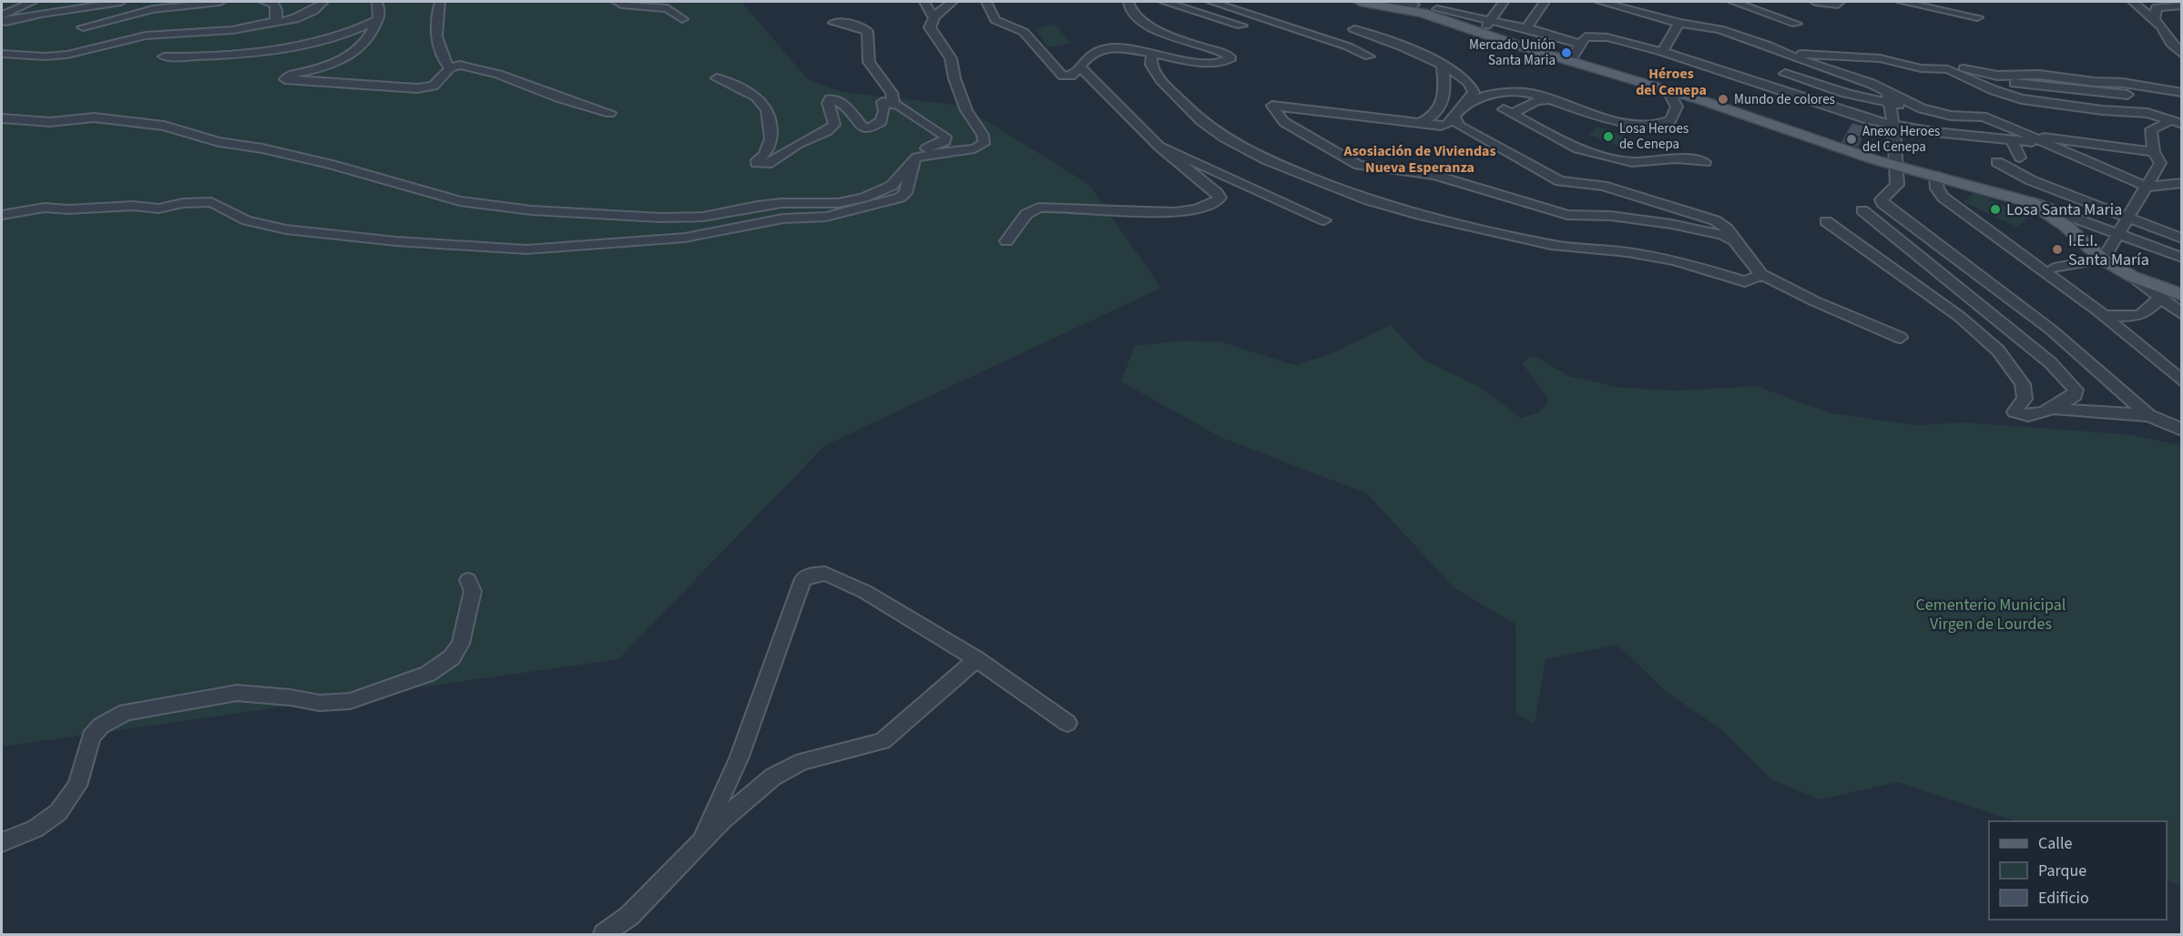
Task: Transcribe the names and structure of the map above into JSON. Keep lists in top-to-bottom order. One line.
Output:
{"districts":["Héroes del Cenepa","Asosiación de Viviendas Nueva Esperanza"],"parks":["Cementerio Municipal Virgen de Lourdes"],"places":["Mercado Unión Santa Maria","Mundo de colores","Losa Heroes de Cenepa","Anexo Heroes del Cenepa","Losa Santa Maria","I.E.I. Santa María"],"legend":["Calle","Parque","Edificio"]}
